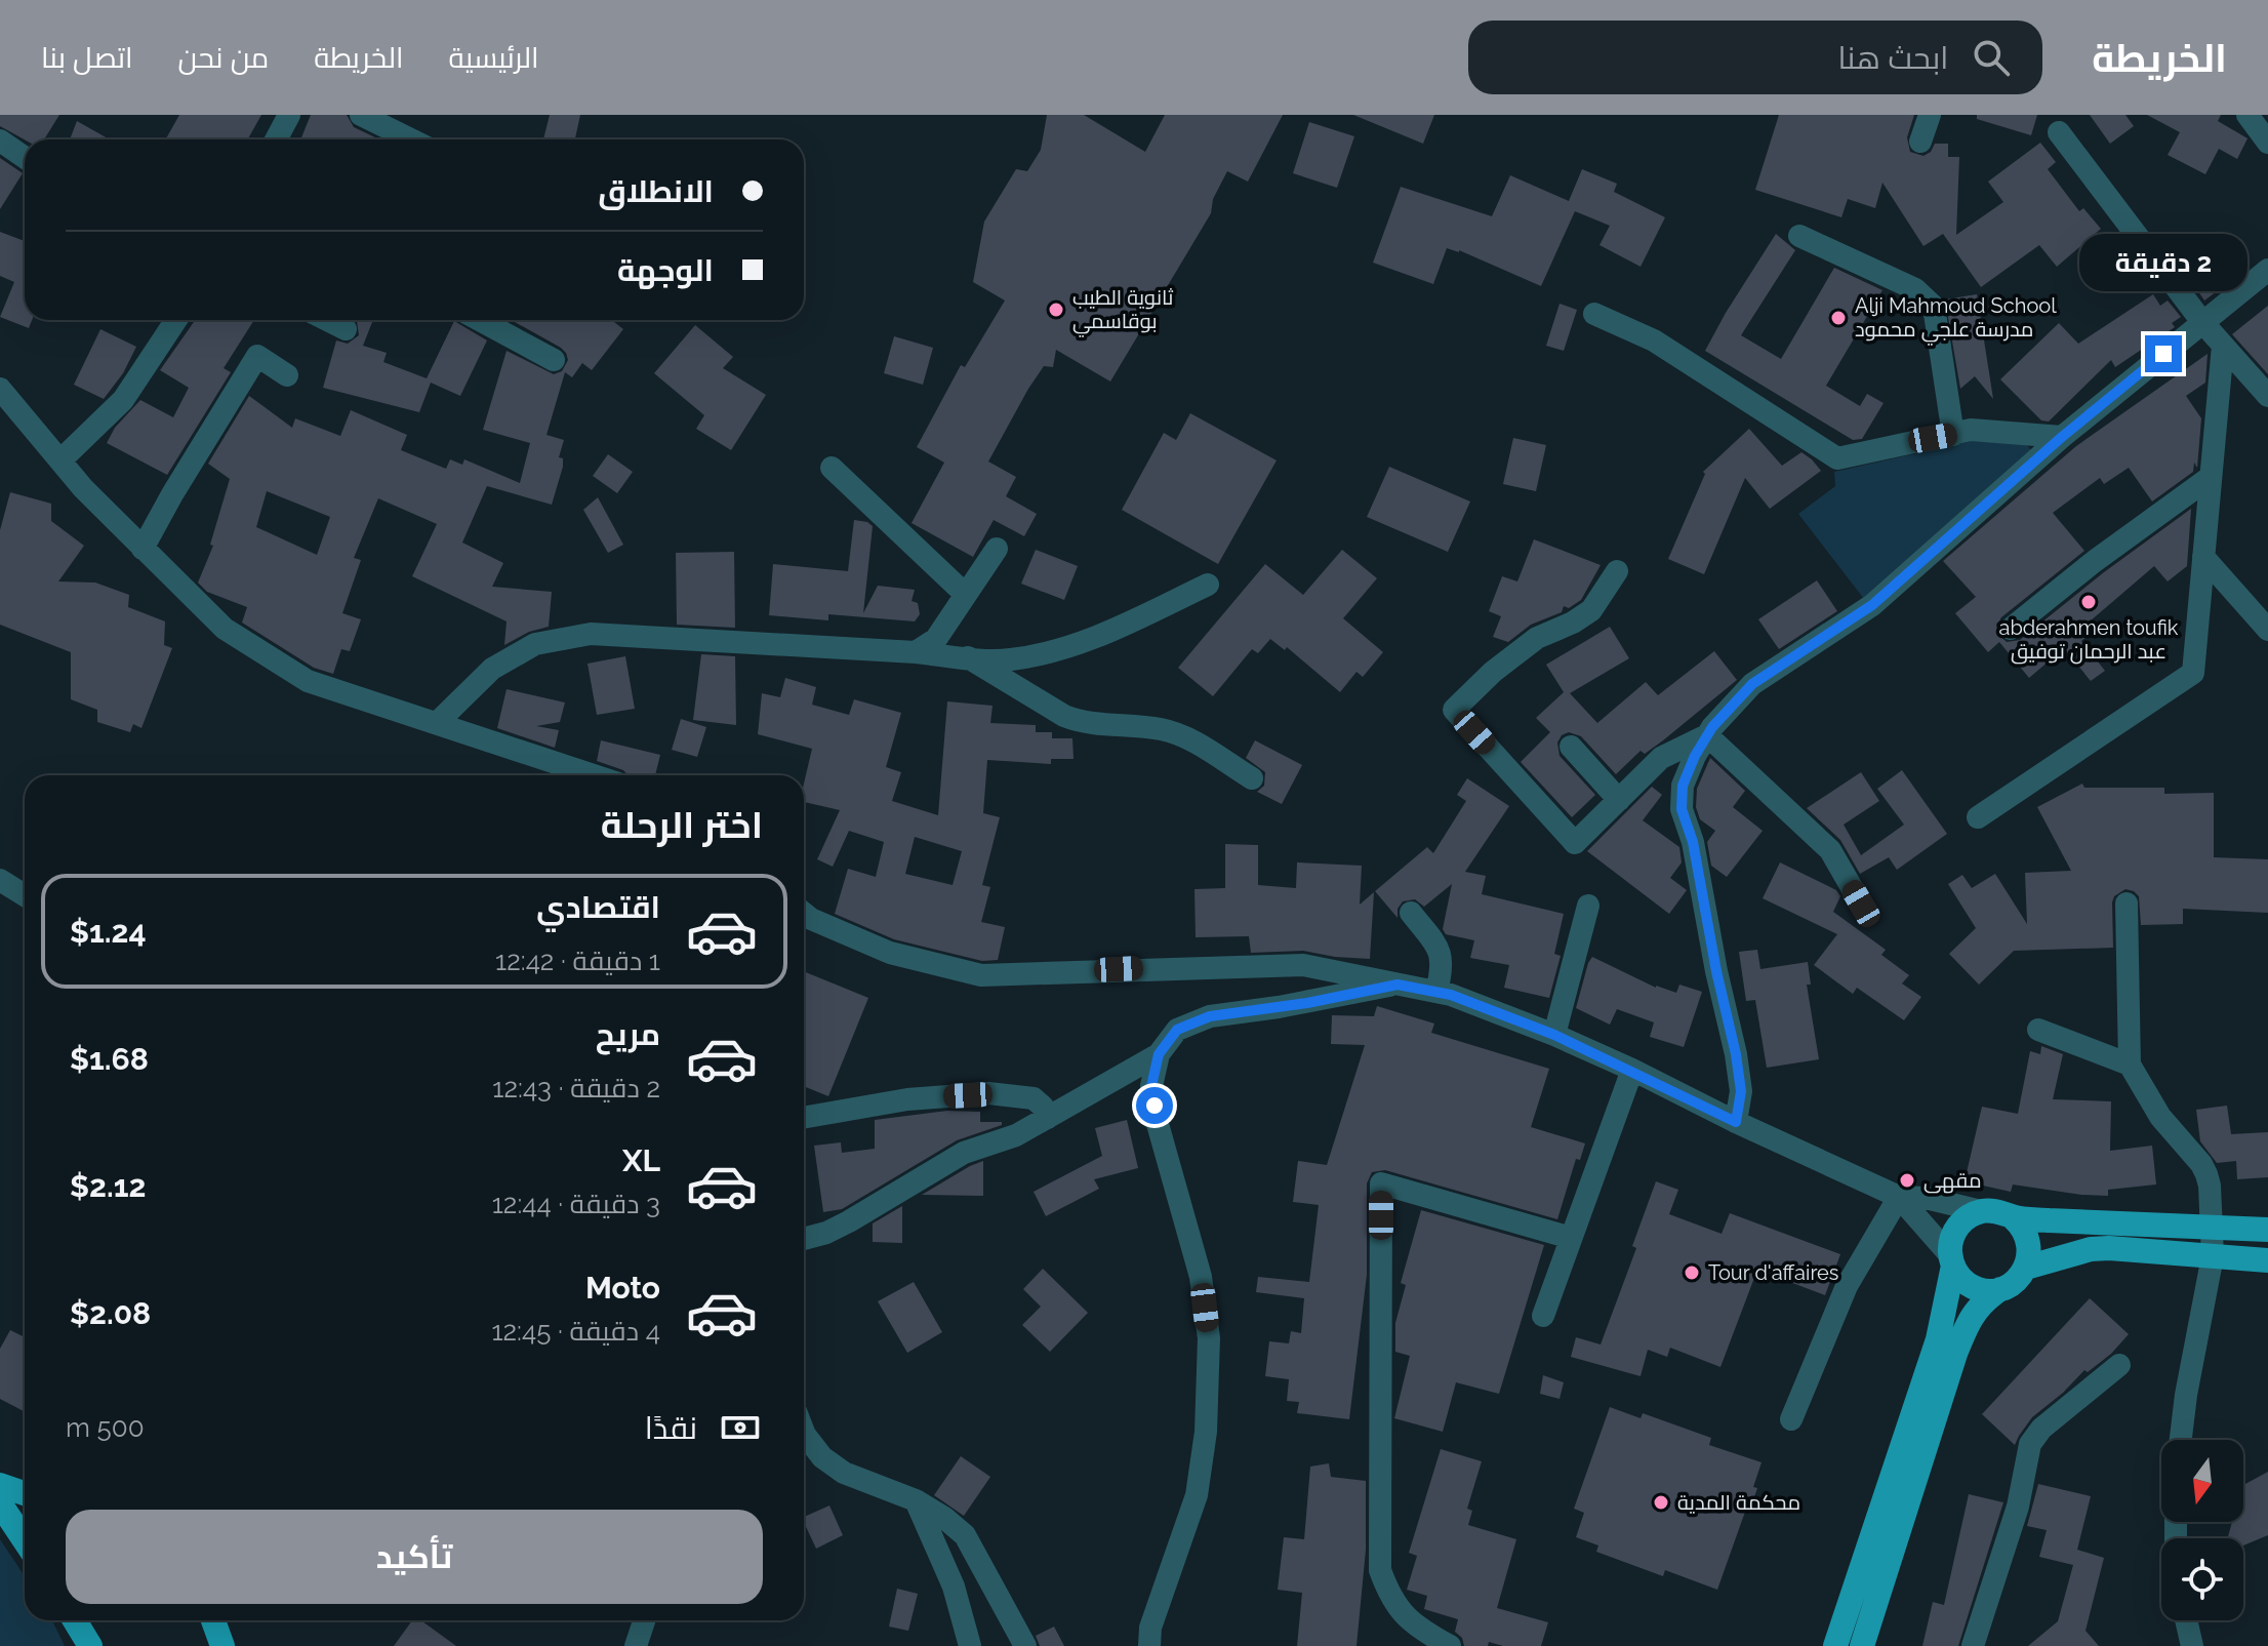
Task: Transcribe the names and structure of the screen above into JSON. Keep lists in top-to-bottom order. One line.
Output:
{"places":["ثانوية الطيب بوقاسمي","Alji Mahmoud School مدرسة علجي محمود","abderahmen toufik عبد الرحمان توفيق","مقهى","Tour d'affaires","محكمة المدية"],"north":"bottom","page":{"header":"الخريطة","search":"ابحث هنا","nav":["الرئيسية","الخريطة","من نحن","اتصل بنا"],"banner":["الانطلاق","الوجهة"],"bubble":"2 دقيقة","heading":"اختر الرحلة","list":[{"name":"اقتصادي","note":"1 دقيقة · 12:42","value":"$1.24"},{"name":"مريح","note":"2 دقيقة · 12:43","value":"$1.68"},{"name":"XL","note":"3 دقيقة · 12:44","value":"$2.12"},{"name":"Moto","note":"4 دقيقة · 12:45","value":"$2.08"}],"pay":["نقدًا","500 m"],"buttons":"تأكيد"}}
